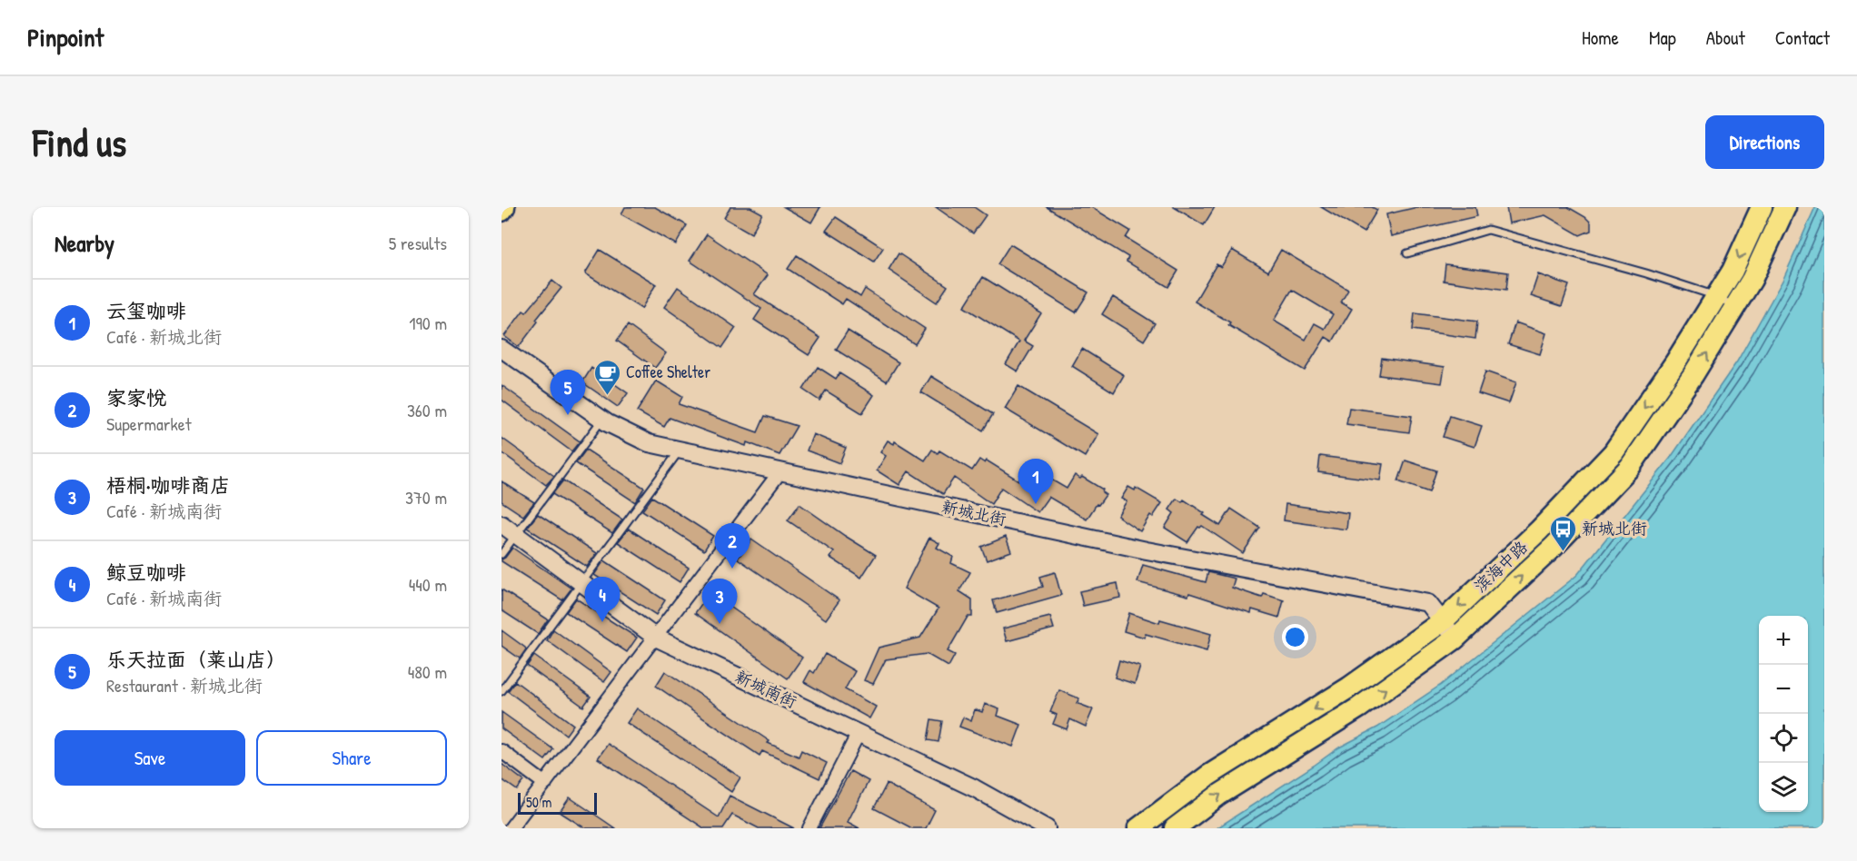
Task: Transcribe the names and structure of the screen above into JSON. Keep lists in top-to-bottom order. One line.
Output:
{"streets":{"main road":["滨海中路"],"street":["新城北街","新城南街"]},"crossings":[["新城北街","滨海中路"]],"places":{"cafe":["Coffee Shelter"],"bus stop":["新城北街"]},"scale_bar":"50 m","page":{"header":"Pinpoint","nav":["Home","Map","About","Contact"],"buttons":["Directions",["Save","Share"]],"title":"Find us","heading":["Nearby","5 results"],"list":[{"mark":"1","name":"云玺咖啡","note":"Café · 新城北街","value":"190 m"},{"mark":"2","name":"家家悦","note":"Supermarket","value":"360 m"},{"mark":"3","name":"梧桐·咖啡商店","note":"Café · 新城南街","value":"370 m"},{"mark":"4","name":"鲸豆咖啡","note":"Café · 新城南街","value":"440 m"},{"mark":"5","name":"乐天拉面（莱山店）","note":"Restaurant · 新城北街","value":"480 m"}],"pins":["5","1","2","4","3"],"map_buttons":["+","−"],"scale":"50 m"}}
